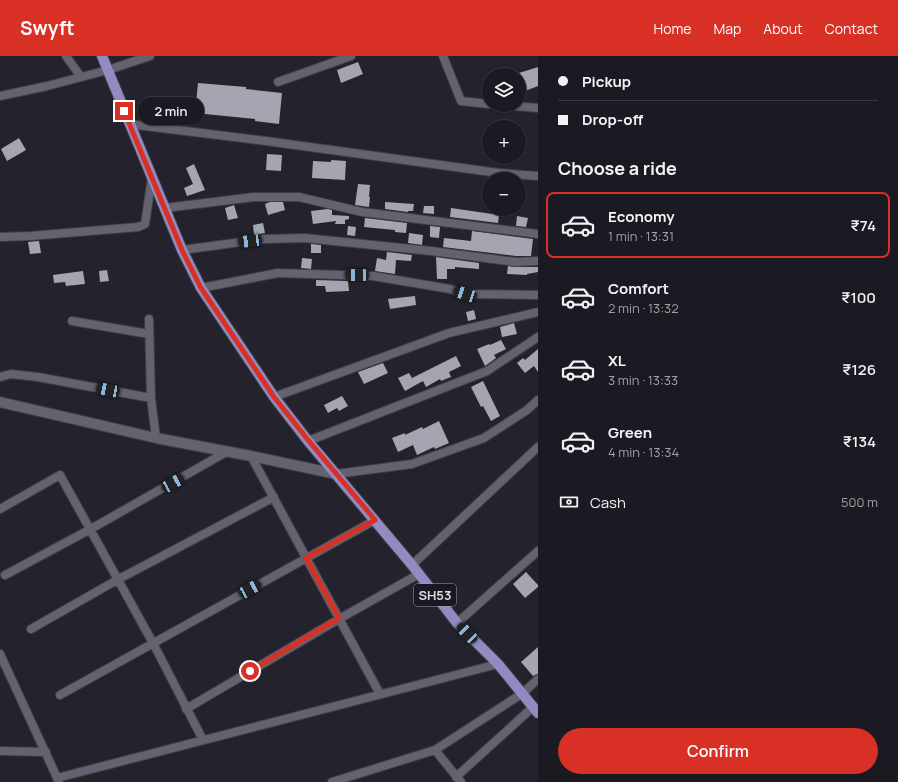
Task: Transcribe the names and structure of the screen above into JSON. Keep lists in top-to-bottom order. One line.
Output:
{"streets":{"main road":["SH53"]},"page":{"header":"Swyft","nav":["Home","Map","About","Contact"],"banner":["Pickup","Drop-off"],"map_buttons":["+","−"],"bubble":"2 min","heading":"Choose a ride","list":[{"name":"Economy","note":"1 min · 13:31","value":"₹74"},{"name":"Comfort","note":"2 min · 13:32","value":"₹100"},{"name":"XL","note":"3 min · 13:33","value":"₹126"},{"name":"Green","note":"4 min · 13:34","value":"₹134"}],"pay":["Cash","500 m"],"buttons":"Confirm"}}
